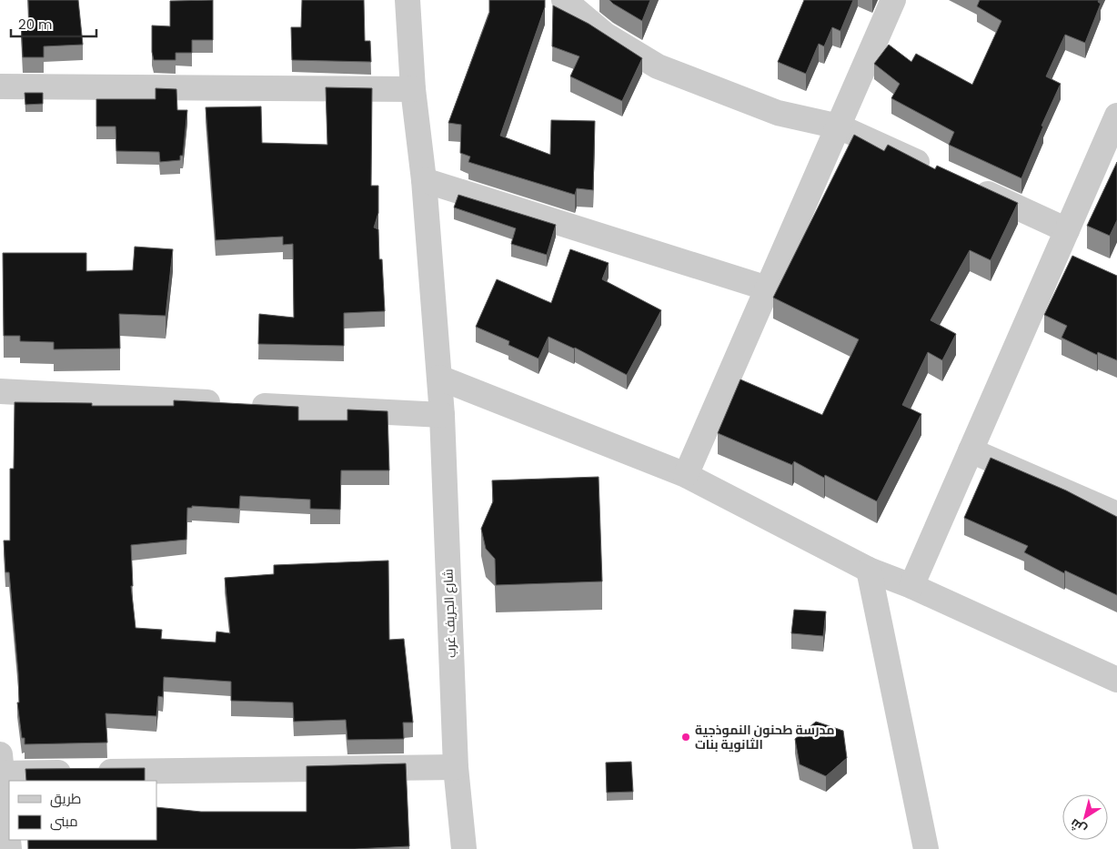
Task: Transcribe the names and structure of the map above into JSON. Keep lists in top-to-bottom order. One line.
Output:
{"streets":{"street":["شارع الجريف غرب"]},"places":["مدرسة طحنون النموذجية الثانوية بنات"],"legend":["طريق","مبنى"],"scale_bar":"20 m","north":"bottom left"}
